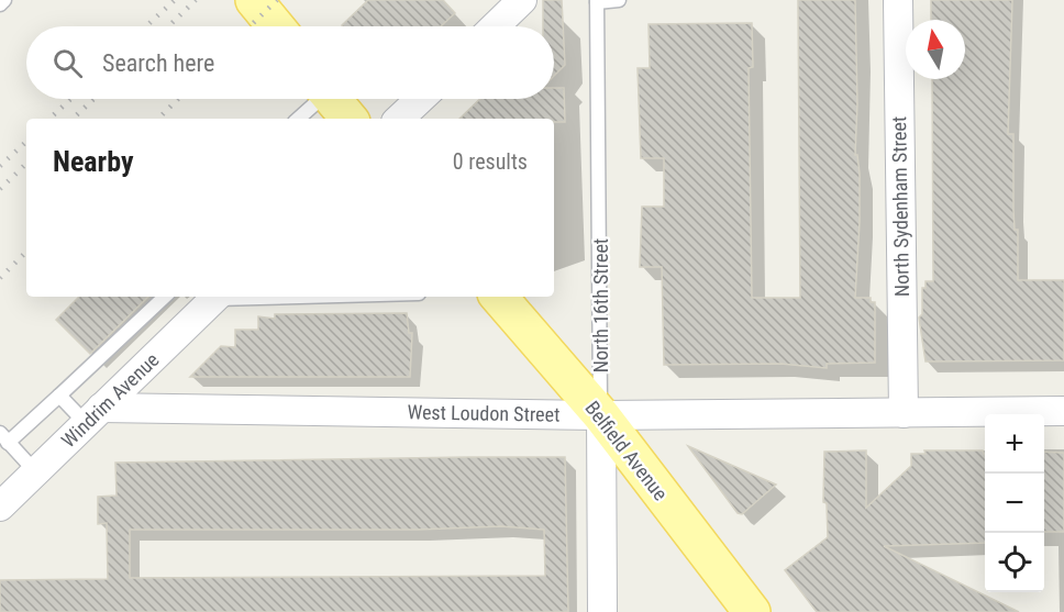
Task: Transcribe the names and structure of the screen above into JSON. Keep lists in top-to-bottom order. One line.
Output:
{"streets":{"main road":["Belfield Avenue"],"street":["North Sydenham Street","North 16th Street","Windrim Avenue","West Loudon Street"]},"crossings":[["North Sydenham Street","West Loudon Street"],["North 16th Street","West Loudon Street"],["North 16th Street","Belfield Avenue"],["Windrim Avenue","West Loudon Street"],["West Loudon Street","Belfield Avenue"]],"north":"top","page":{"search":"Search here","heading":["Nearby","0 results"],"map_buttons":["+","−"]}}
